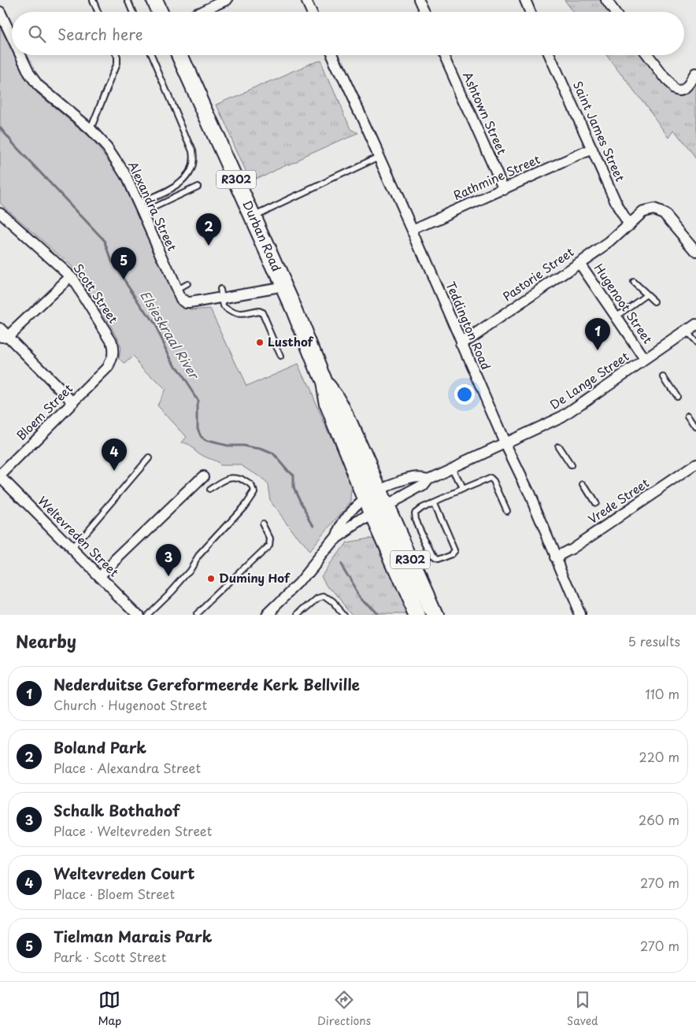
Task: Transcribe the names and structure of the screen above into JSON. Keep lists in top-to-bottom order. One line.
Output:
{"streets":{"main road":["R302","Durban Road"],"street":["Ashtown Street","Saint James Street","Rathmine Street","Alexandra Street","Pastorie Street","Scott Street","Hugenoot Street","Teddington Road","De Lange Street","Bloem Street","Vrede Street","Weltevreden Street"]},"crossings":[["Ashtown Street","Rathmine Street"],["Saint James Street","Rathmine Street"],["Saint James Street","Pastorie Street"],["Rathmine Street","Teddington Road"],["Alexandra Street","Durban Road"],["Durban Road","De Lange Street"],["Pastorie Street","Hugenoot Street"],["Pastorie Street","Teddington Road"],["Scott Street","Bloem Street"],["Hugenoot Street","De Lange Street"],["Teddington Road","De Lange Street"],["Teddington Road","Vrede Street"],["Bloem Street","Weltevreden Street"]],"water":["Elsieskraal River"],"places":["Lusthof","Duminy Hof"],"page":{"search":"Search here","pins":["2","5","1","4","3"],"heading":["Nearby","5 results"],"list":[{"mark":"1","name":"Nederduitse Gereformeerde Kerk Bellville","note":"Church · Hugenoot Street","value":"110 m"},{"mark":"2","name":"Boland Park","note":"Place · Alexandra Street","value":"220 m"},{"mark":"3","name":"Schalk Bothahof","note":"Place · Weltevreden Street","value":"260 m"},{"mark":"4","name":"Weltevreden Court","note":"Place · Bloem Street","value":"270 m"},{"mark":"5","name":"Tielman Marais Park","note":"Park · Scott Street","value":"270 m"}],"nav":["Map","Directions","Saved"]}}
